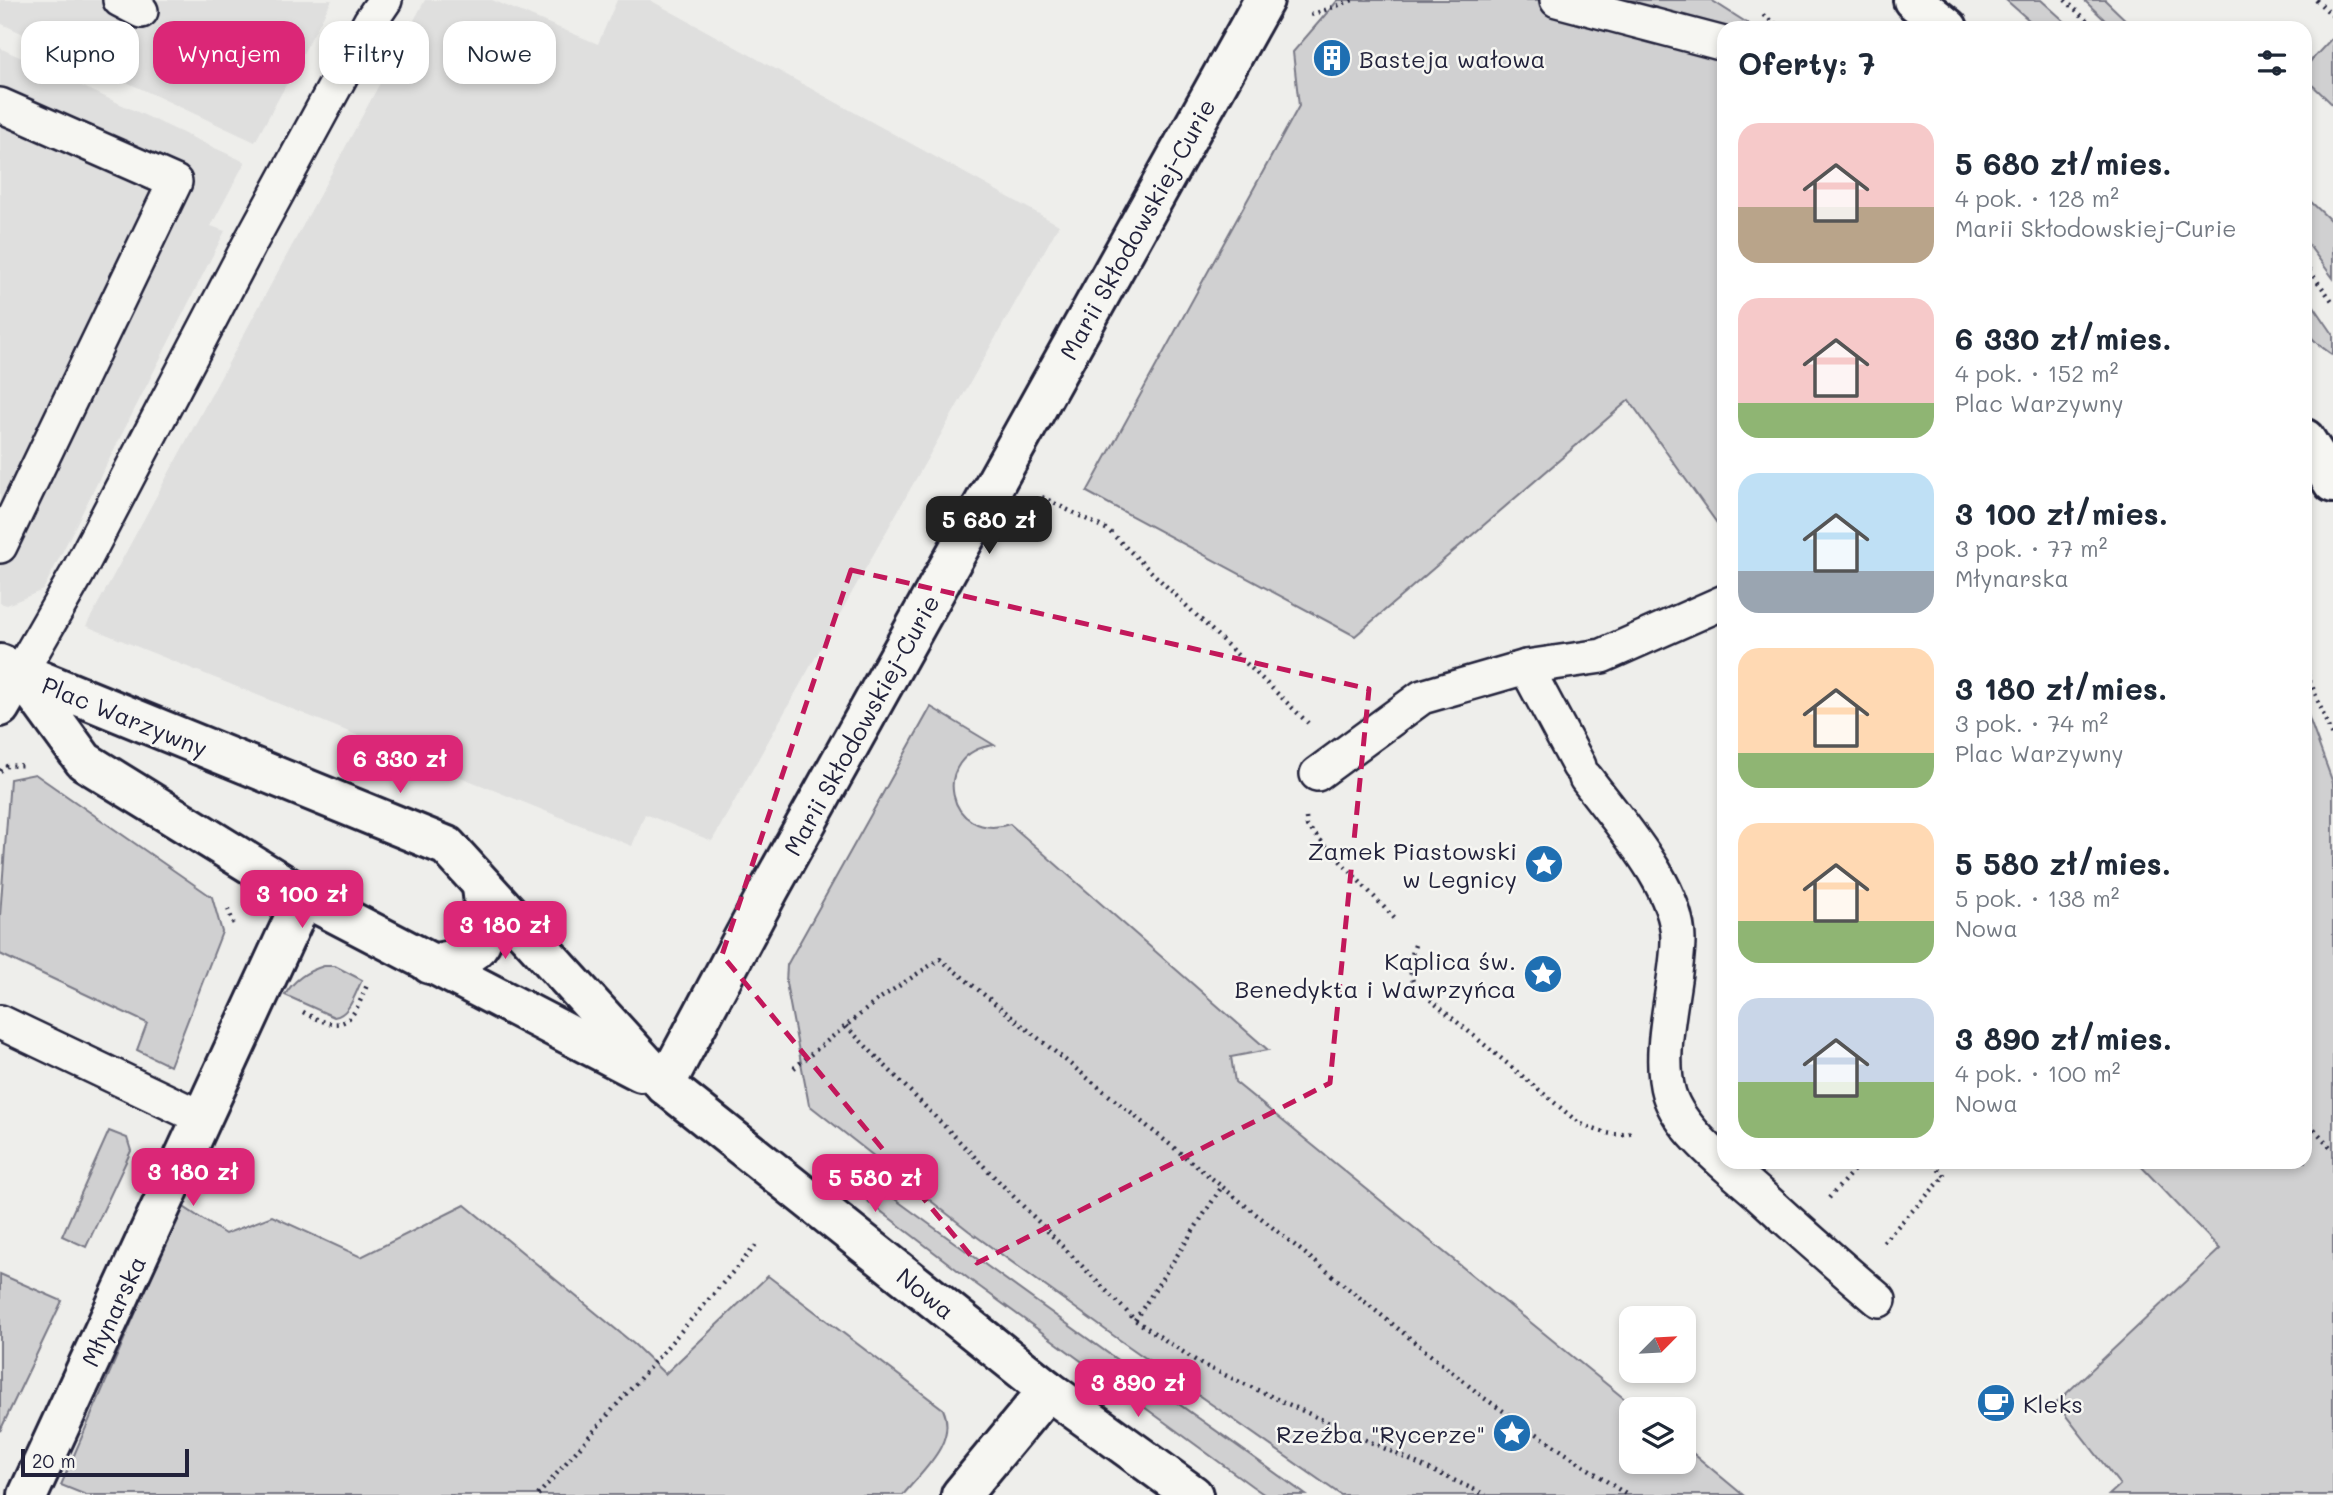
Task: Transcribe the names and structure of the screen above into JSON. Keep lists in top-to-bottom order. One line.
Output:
{"streets":{"street":["Marii Skłodowskiej-Curie","Plac Warzywny","Nowa","Młynarska"]},"crossings":[["Marii Skłodowskiej-Curie","Plac Warzywny"],["Marii Skłodowskiej-Curie","Nowa"],["Plac Warzywny","Nowa"]],"places":{"building":["Basteja wałowa"],"place":["Zamek Piastowski w Legnicy","Kaplica św. Benedykta i Wawrzyńca","Rzeźba \"Rycerze\""],"cafe":["Kleks"]},"scale_bar":"20 m","north":"top right","page":{"chip":["Kupno","Wynajem","Filtry","Nowe"],"heading":"Oferty: 7","list":[{"name":"5 680 zł/mies.","note":"4 pok. · 128 m² · Marii Skłodowskiej-Curie"},{"name":"6 330 zł/mies.","note":"4 pok. · 152 m² · Plac Warzywny"},{"name":"3 100 zł/mies.","note":"3 pok. · 77 m² · Młynarska"},{"name":"3 180 zł/mies.","note":"3 pok. · 74 m² · Plac Warzywny"},{"name":"5 580 zł/mies.","note":"5 pok. · 138 m² · Nowa"},{"name":"3 890 zł/mies.","note":"4 pok. · 100 m² · Nowa"}],"price":["5 680 zł","6 330 zł","3 100 zł","3 180 zł","3 180 zł","5 580 zł","3 890 zł"],"scale":"20 m"}}
